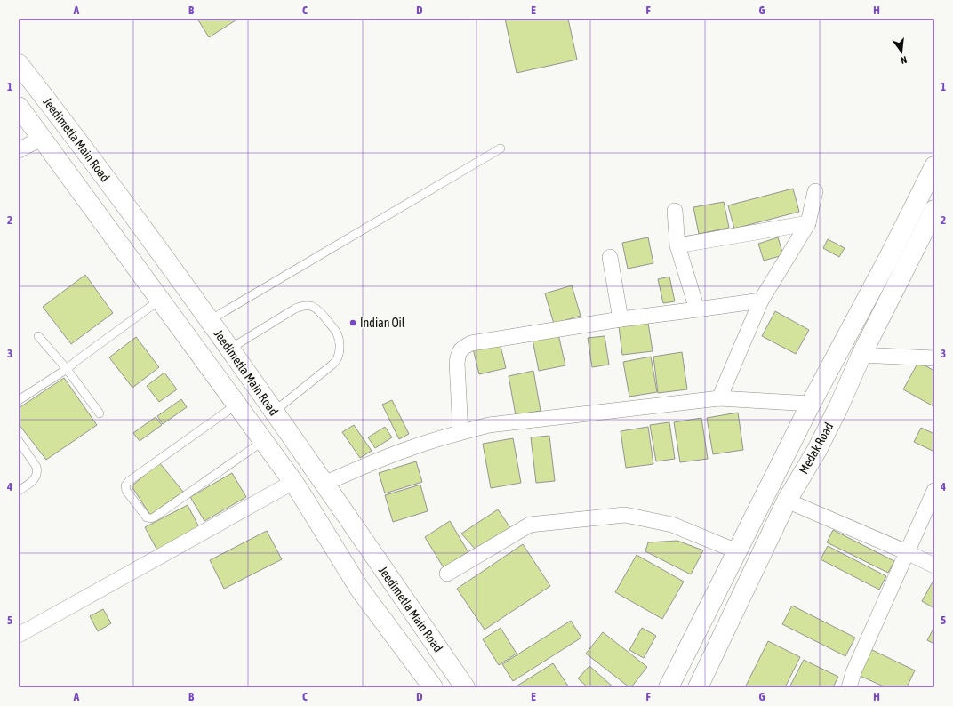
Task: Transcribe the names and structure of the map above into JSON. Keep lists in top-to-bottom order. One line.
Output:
{"streets":{"main road":["Jeedimetla Main Road","Medak Road"]},"places":["Indian Oil"],"north":"bottom","grid":{"columns":["A","B","C","D","E","F","G","H"],"rows":["1","2","3","4","5"]}}
